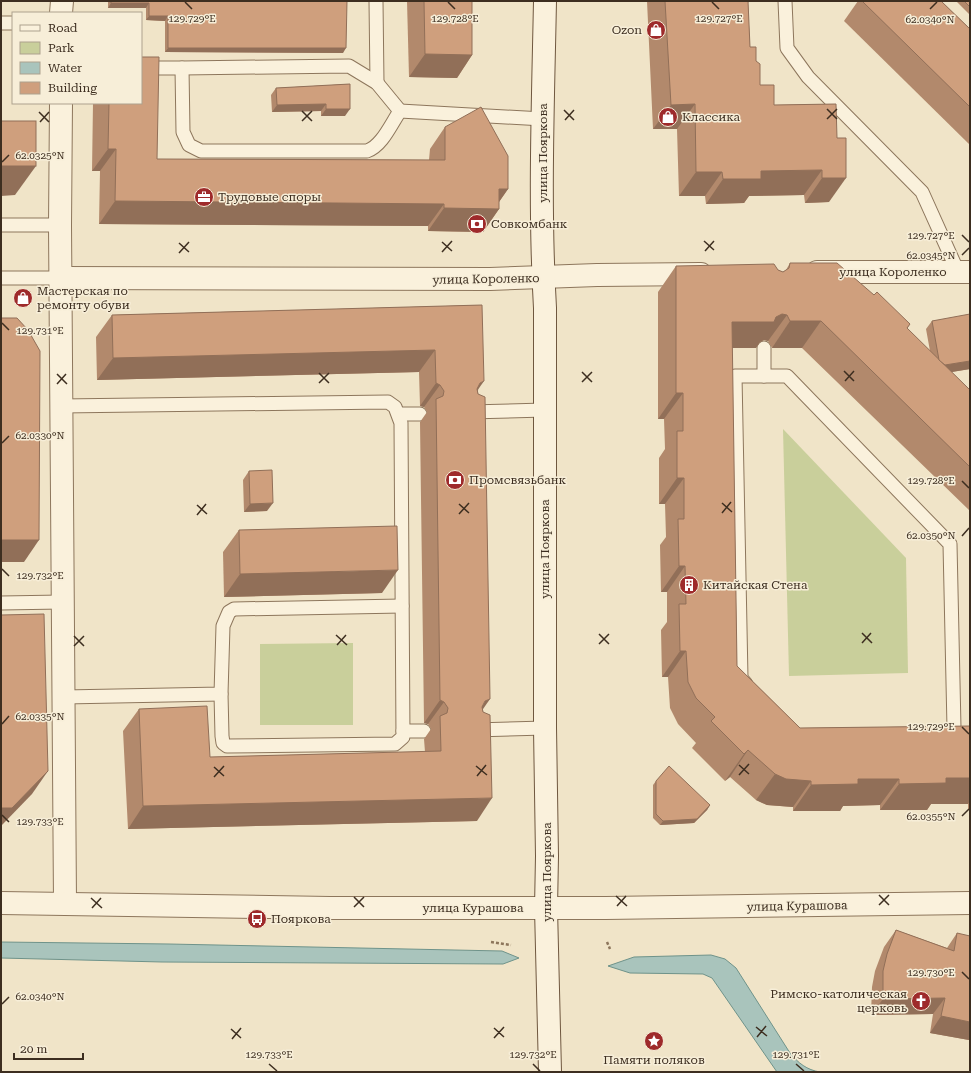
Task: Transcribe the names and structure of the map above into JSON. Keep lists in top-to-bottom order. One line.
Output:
{"streets":{"street":["улица Пояркова","улица Короленко","улица Курашова"]},"crossings":[["улица Пояркова","улица Короленко"],["улица Пояркова","улица Курашова"]],"places":{"shop":["Ozon","Классика","Мастерская по ремонту обуви"],"office":["Трудовые споры"],"bank":["Совкомбанк","Промсвязьбанк"],"building":["Китайская Стена"],"bus stop":["Пояркова"],"church":["Римско-католическая церковь"],"place":["Памяти поляков"]},"legend":["Road","Park","Water","Building"],"scale_bar":"20 m","coordinates":["129.728°E","129.727°E","129.729°E","62.0340°N","62.0325°N","62.0345°N","129.731°E","62.0330°N","62.0350°N","129.732°E","62.0335°N","62.0355°N","129.733°E","129.730°E"]}
